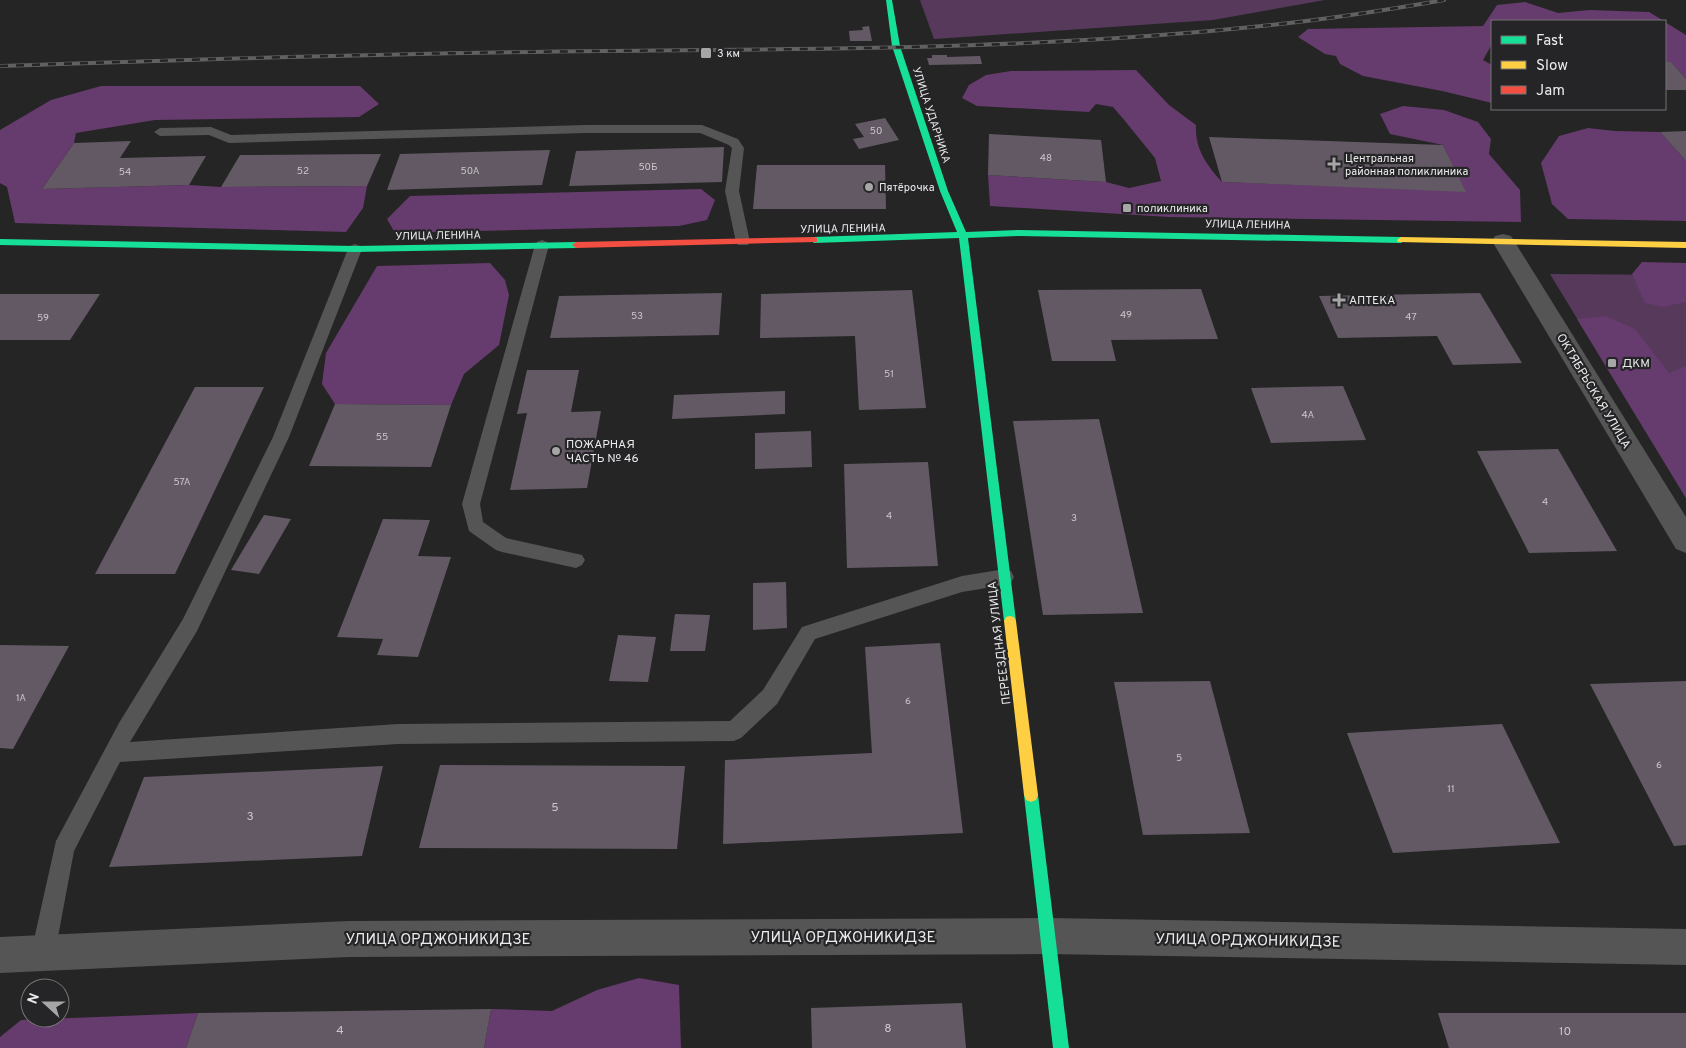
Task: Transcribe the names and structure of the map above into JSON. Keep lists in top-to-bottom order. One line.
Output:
{"streets":{"street":["УЛИЦА УДАРНИКА","УЛИЦА ЛЕНИНА","ОКТЯБРЬСКАЯ УЛИЦА","ПЕРЕЕЗДНАЯ УЛИЦА","УЛИЦА ОРДЖОНИКИДЗЕ"]},"crossings":[["УЛИЦА УДАРНИКА","УЛИЦА ЛЕНИНА"],["УЛИЦА УДАРНИКА","ПЕРЕЕЗДНАЯ УЛИЦА"],["УЛИЦА ЛЕНИНА","ОКТЯБРЬСКАЯ УЛИЦА"],["УЛИЦА ЛЕНИНА","ПЕРЕЕЗДНАЯ УЛИЦА"],["ПЕРЕЕЗДНАЯ УЛИЦА","УЛИЦА ОРДЖОНИКИДЗЕ"]],"places":{"transit":["3 км","поликлиника","ДКМ"],"health":["Центральная районная поликлиника","АПТЕКА"],"other":["Пятёрочка","ПОЖАРНАЯ ЧАСТЬ № 46"]},"house_numbers":["50","48","50Б","52","50А","54","49","53","47","59","51","4А","55","57А","4","4","3","1А","6","5","6","11","5","3","8","4","10"],"legend":["Fast","Slow","Jam"],"north":"left"}
